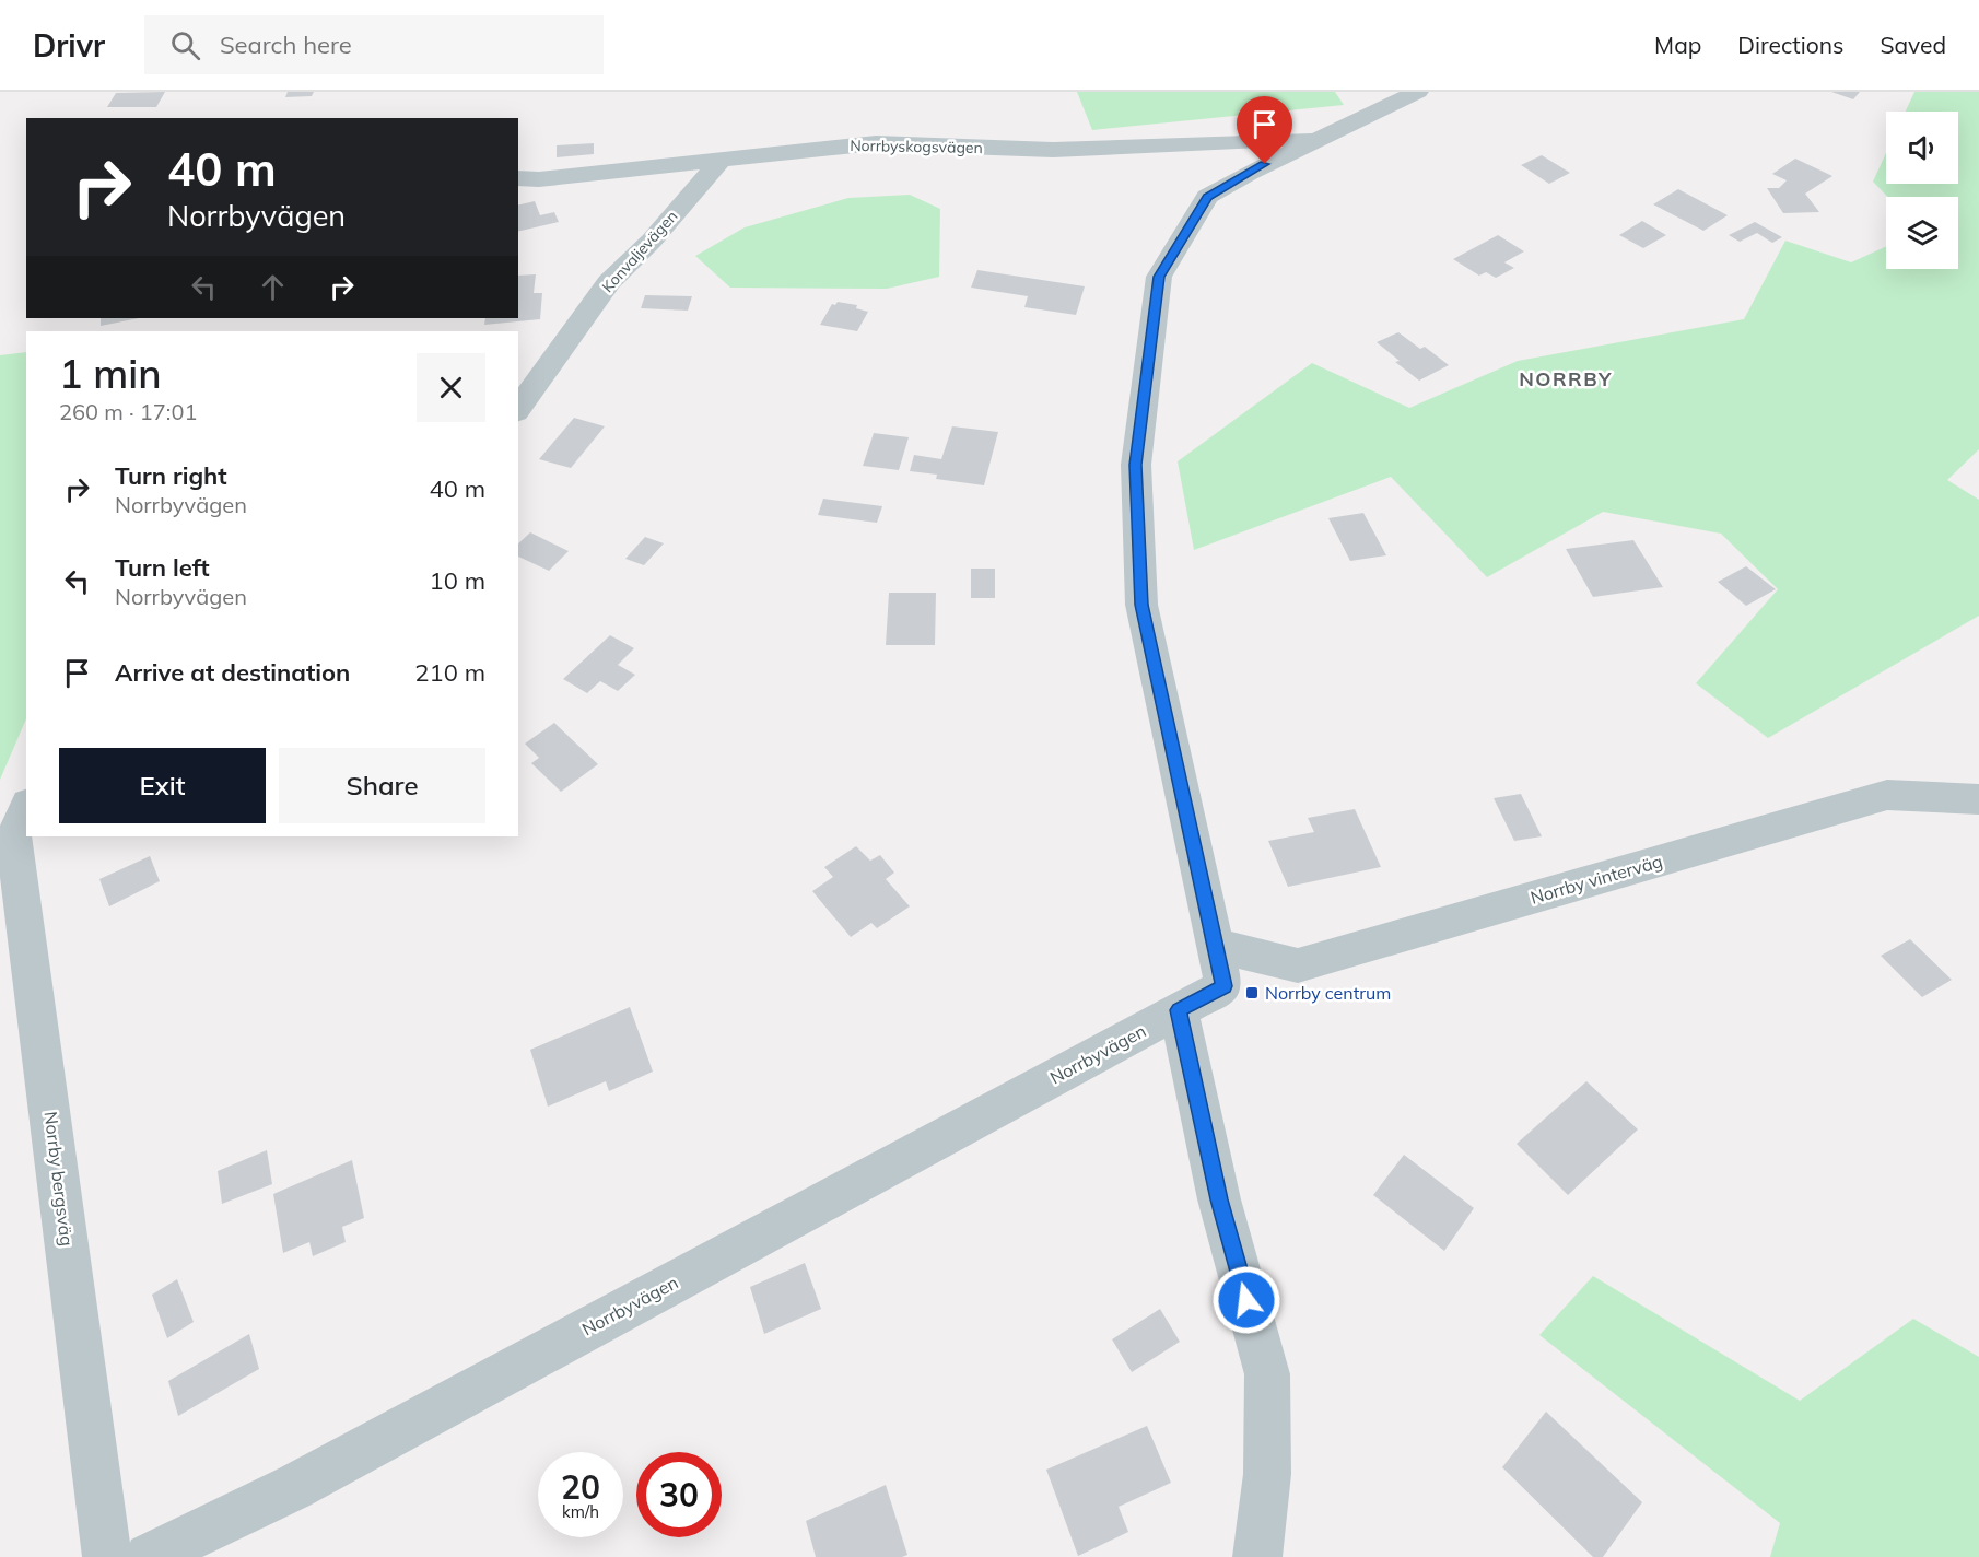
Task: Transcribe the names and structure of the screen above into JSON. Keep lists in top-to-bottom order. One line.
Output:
{"streets":{"street":["Norrbyskogsvägen","Konvaljevägen","Norrby vinterväg","Norrbyvägen","Norrby bergsväg"]},"crossings":[["Norrbyskogsvägen","Konvaljevägen"],["Norrbyskogsvägen","Norrbyvägen"],["Norrby vinterväg","Norrbyvägen"]],"districts":["NORRBY"],"places":{"transit":["Norrby centrum"]},"page":{"header":"Drivr","search":"Search here","nav":["Map","Directions","Saved"],"turn":["40 m","Norrbyvägen"],"heading":["1 min","260 m · 17:01"],"list":[{"name":"Turn right","note":"Norrbyvägen","value":"40 m"},{"name":"Turn left","note":"Norrbyvägen","value":"10 m"},{"name":"Arrive at destination","value":"210 m"}],"buttons":["Exit","Share"],"speed":"20 km/h","limit":"30"}}
